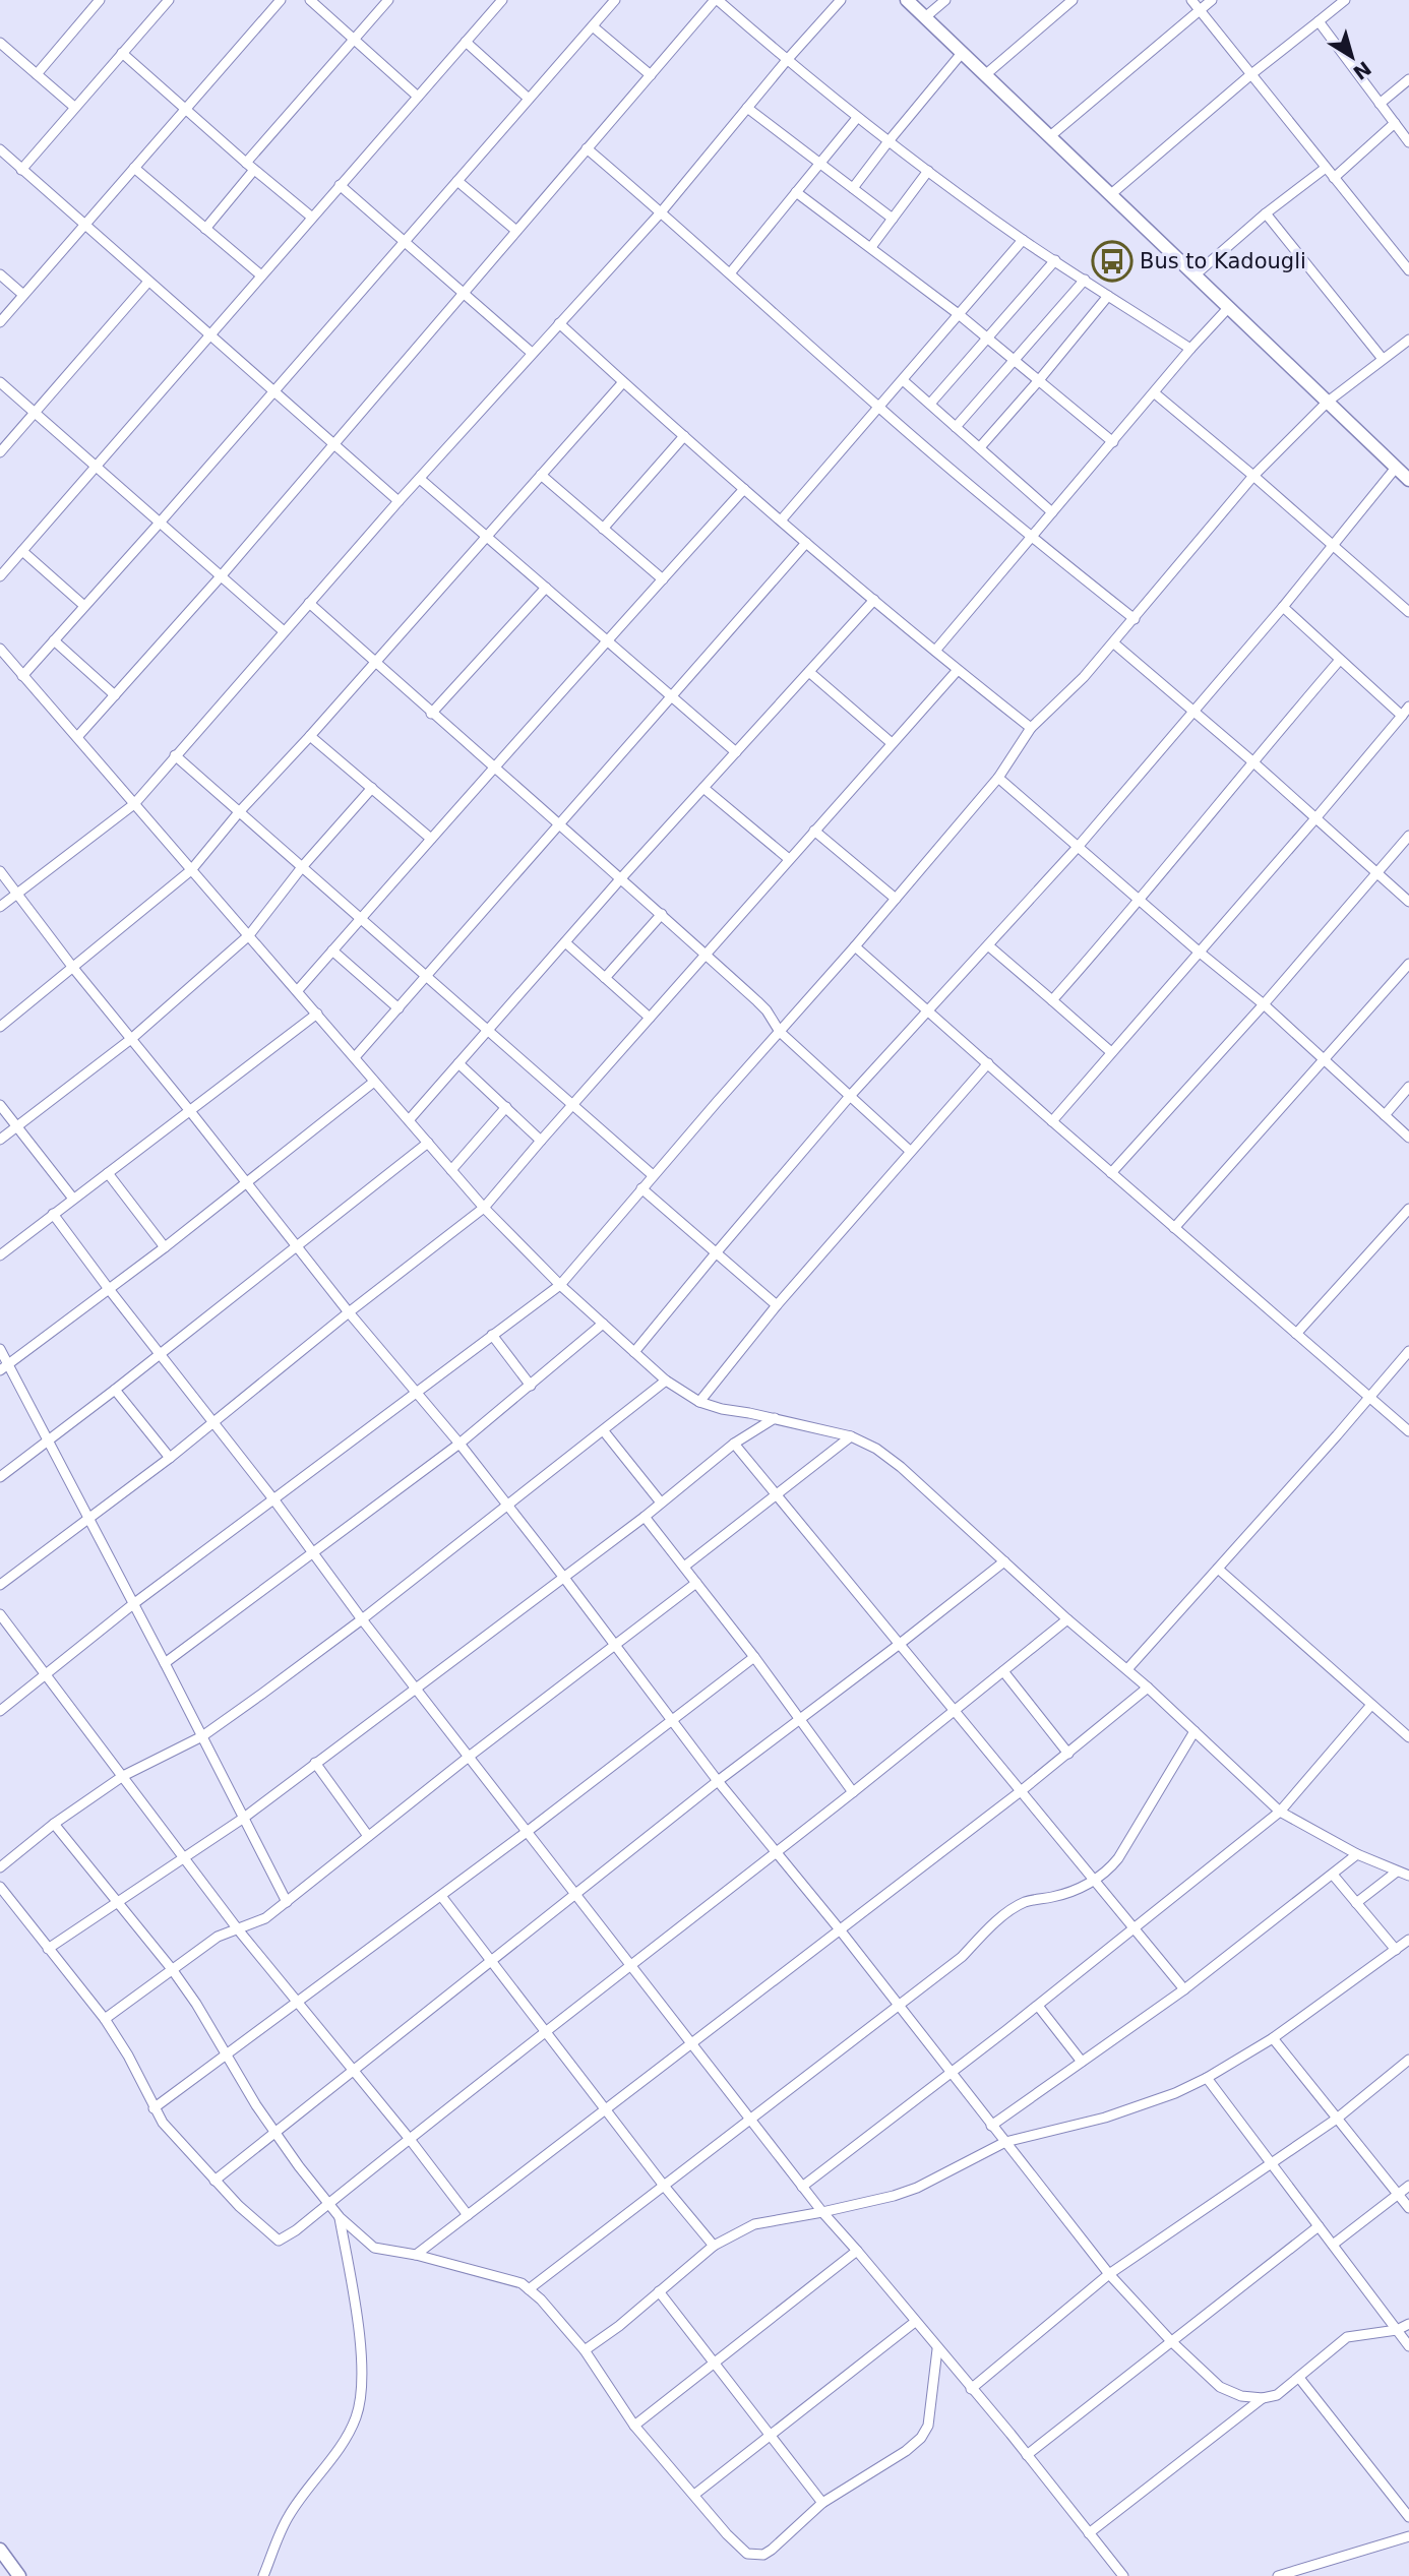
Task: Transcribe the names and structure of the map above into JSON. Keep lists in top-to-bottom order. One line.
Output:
{"places":{"bus stop":["Bus to Kadougli"]},"north":"bottom right"}
